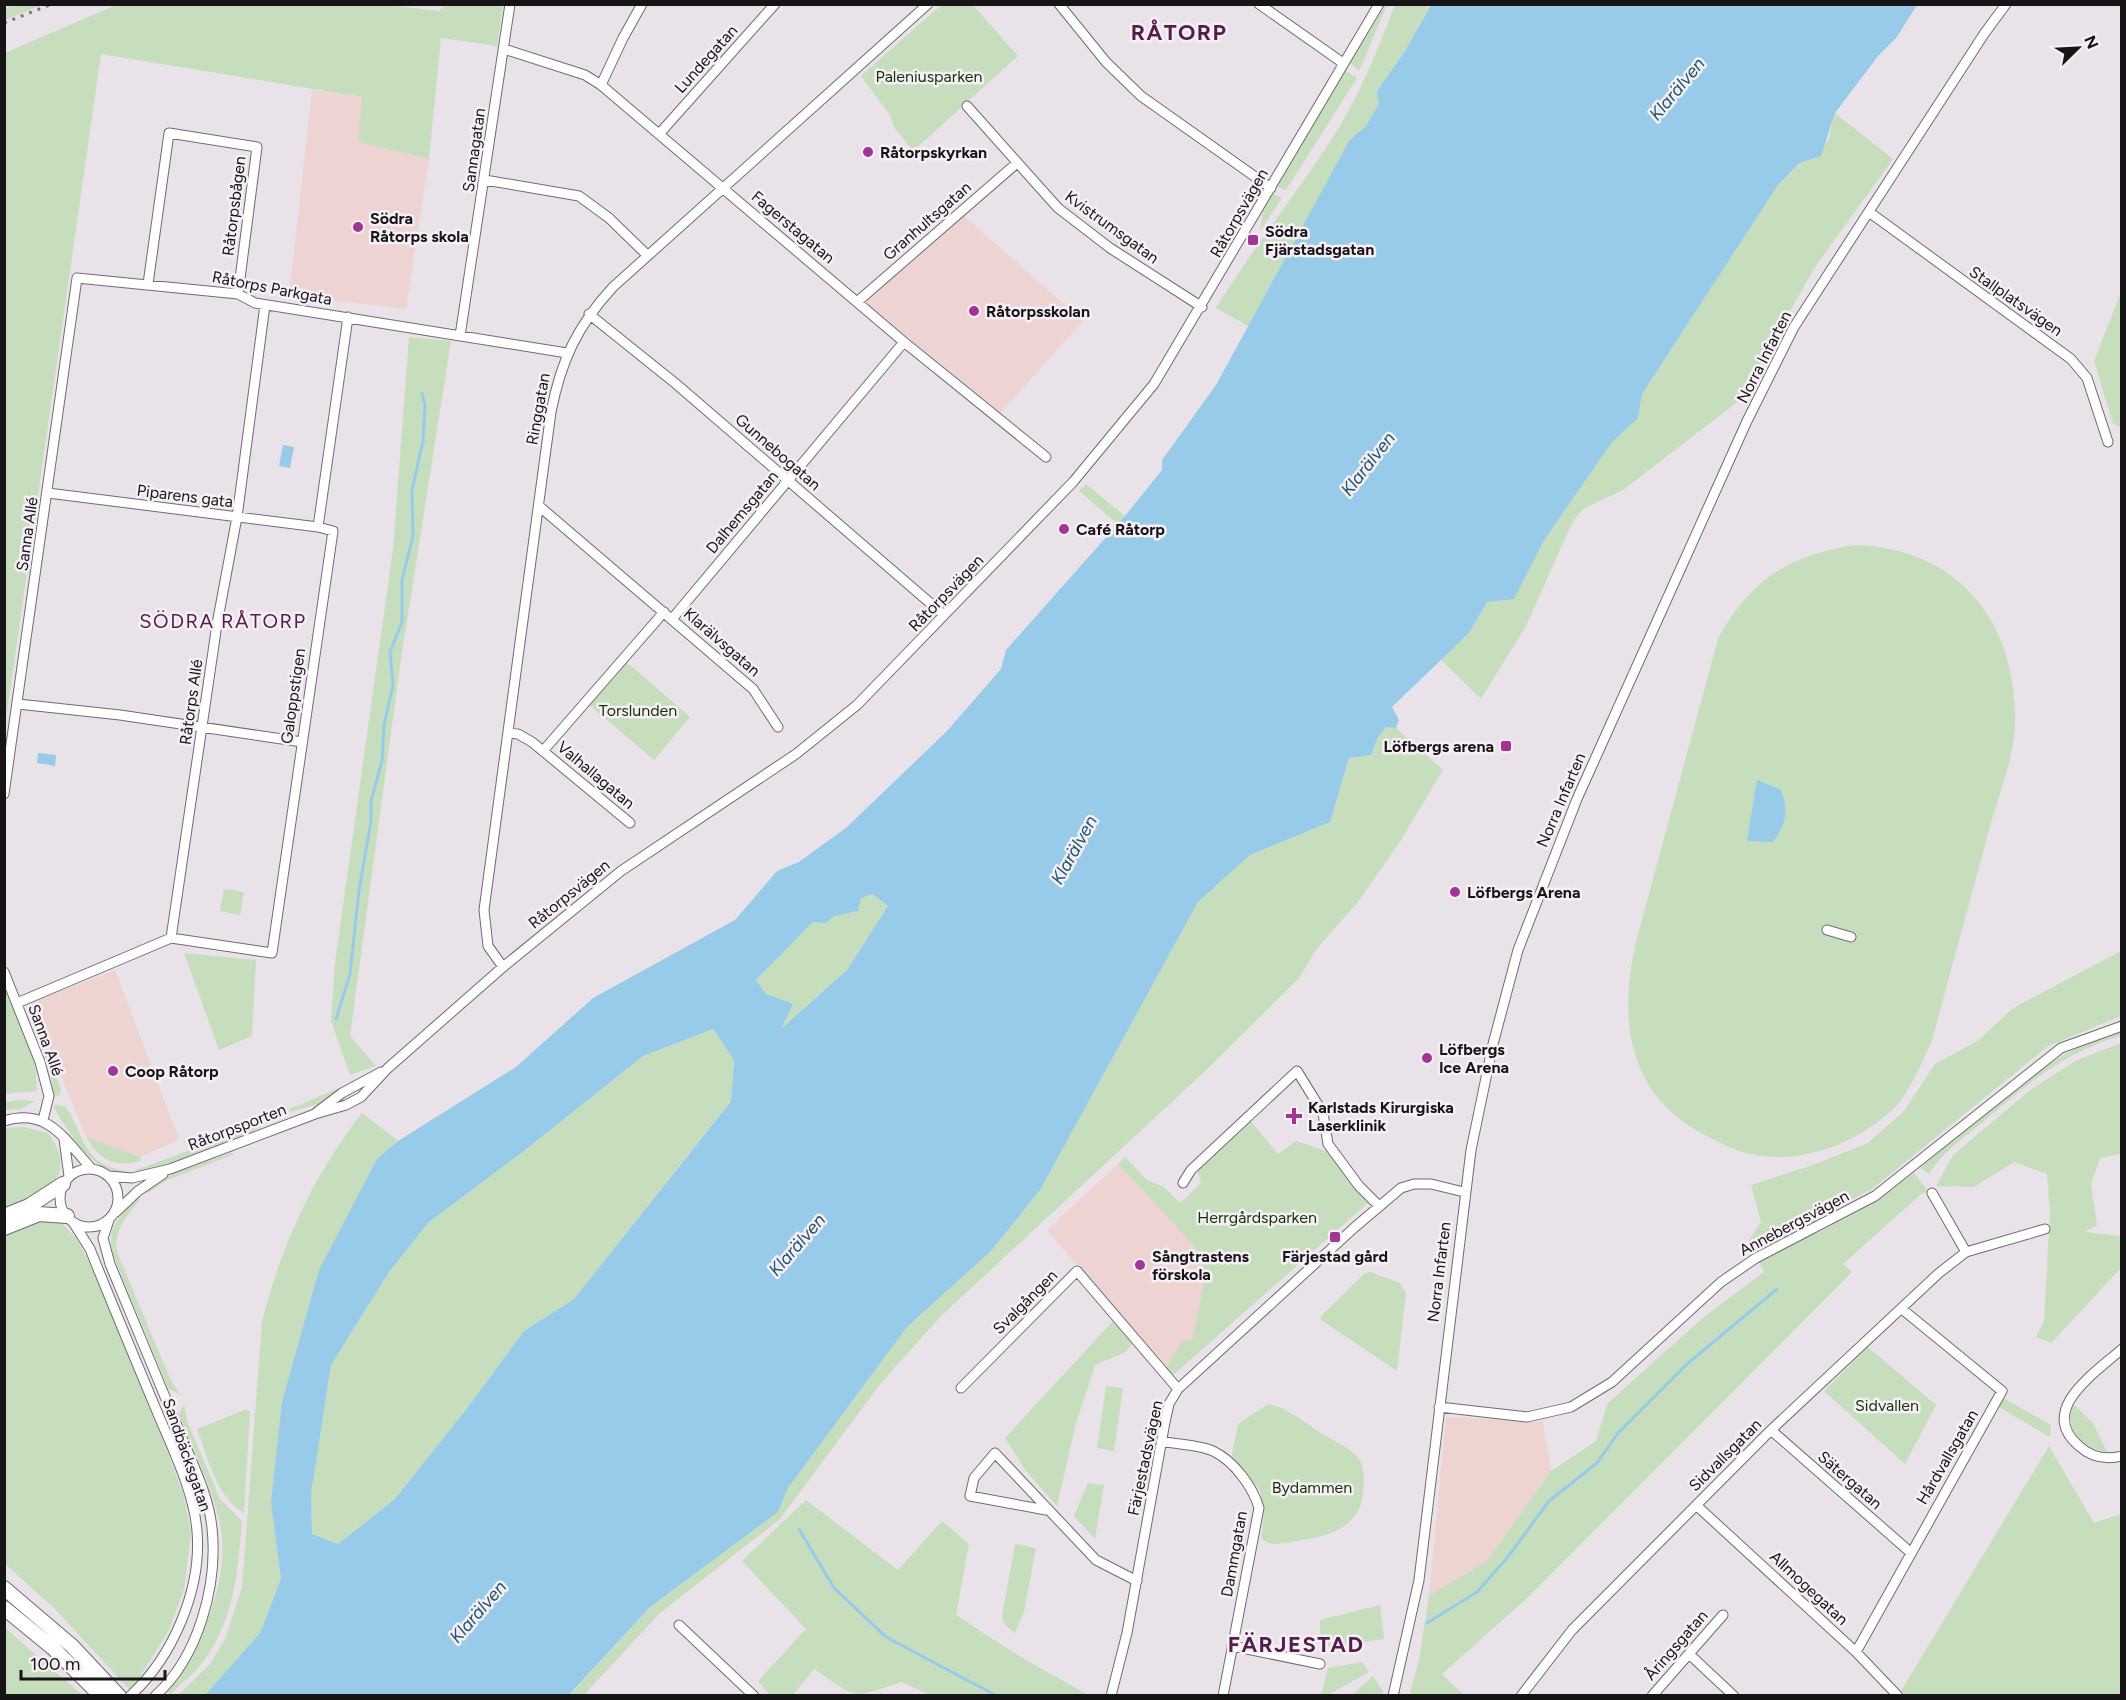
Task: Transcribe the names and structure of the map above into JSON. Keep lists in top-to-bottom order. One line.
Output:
{"streets":{"street":["Lundegatan","Sannagatan","Råtorpsbågen","Råtorpsvägen","Granhultsgatan","Fagerstagatan","Kvistrumsgatan","Råtorps Parkgata","Stallplatsvägen","Norra Infarten","Ringgatan","Gunnebogatan","Piparens gata","Dalhemsgatan","Sanna Allé","Klarälvsgatan","Galoppstigen","Råtorps Allé","Valhallagatan","Råtorpsporten","Annebergsvägen","Svalgången","Sandbäcksgatan","Sidvallsgatan","Hårdvallsgatan","Färjestadsvägen","Sätergatan","Dammgatan","Allmogegatan","Åringsgatan"]},"crossings":[["Lundegatan","Fagerstagatan"],["Sannagatan","Fagerstagatan"],["Sannagatan","Råtorps Parkgata"],["Råtorpsbågen","Råtorps Parkgata"],["Råtorpsvägen","Kvistrumsgatan"],["Råtorpsvägen","Ringgatan"],["Råtorpsvägen","Gunnebogatan"],["Råtorpsvägen","Råtorpsporten"],["Granhultsgatan","Fagerstagatan"],["Granhultsgatan","Kvistrumsgatan"],["Fagerstagatan","Ringgatan"],["Fagerstagatan","Dalhemsgatan"],["Råtorps Parkgata","Sanna Allé"],["Råtorps Parkgata","Råtorps Allé"],["Stallplatsvägen","Norra Infarten"],["Norra Infarten","Annebergsvägen"],["Norra Infarten","Färjestadsvägen"],["Ringgatan","Gunnebogatan"],["Ringgatan","Klarälvsgatan"],["Ringgatan","Valhallagatan"],["Gunnebogatan","Dalhemsgatan"],["Piparens gata","Sanna Allé"],["Piparens gata","Galoppstigen"],["Piparens gata","Råtorps Allé"],["Dalhemsgatan","Klarälvsgatan"],["Klarälvsgatan","Valhallagatan"],["Galoppstigen","Råtorps Allé"],["Råtorpsporten","Sandbäcksgatan"],["Svalgången","Färjestadsvägen"],["Sidvallsgatan","Hårdvallsgatan"],["Sidvallsgatan","Sätergatan"],["Sidvallsgatan","Allmogegatan"],["Hårdvallsgatan","Sätergatan"],["Hårdvallsgatan","Allmogegatan"],["Färjestadsvägen","Dammgatan"]],"districts":["RÅTORP","SÖDRA RÅTORP","FÄRJESTAD"],"water":["Klarälven"],"parks":["Paleniusparken","Torslunden","Herrgårdsparken","Sidvallen","Bydammen"],"places":{"other":["Råtorpskyrkan","Södra Råtorps skola","Råtorpsskolan","Café Råtorp","Löfbergs Arena","Löfbergs Ice Arena","Coop Råtorp","Sångtrastens förskola"],"transit":["Södra Fjärstadsgatan","Löfbergs arena","Färjestad gård"],"health":["Karlstads Kirurgiska Laserklinik"]},"scale_bar":"100 m","north":"top right"}
